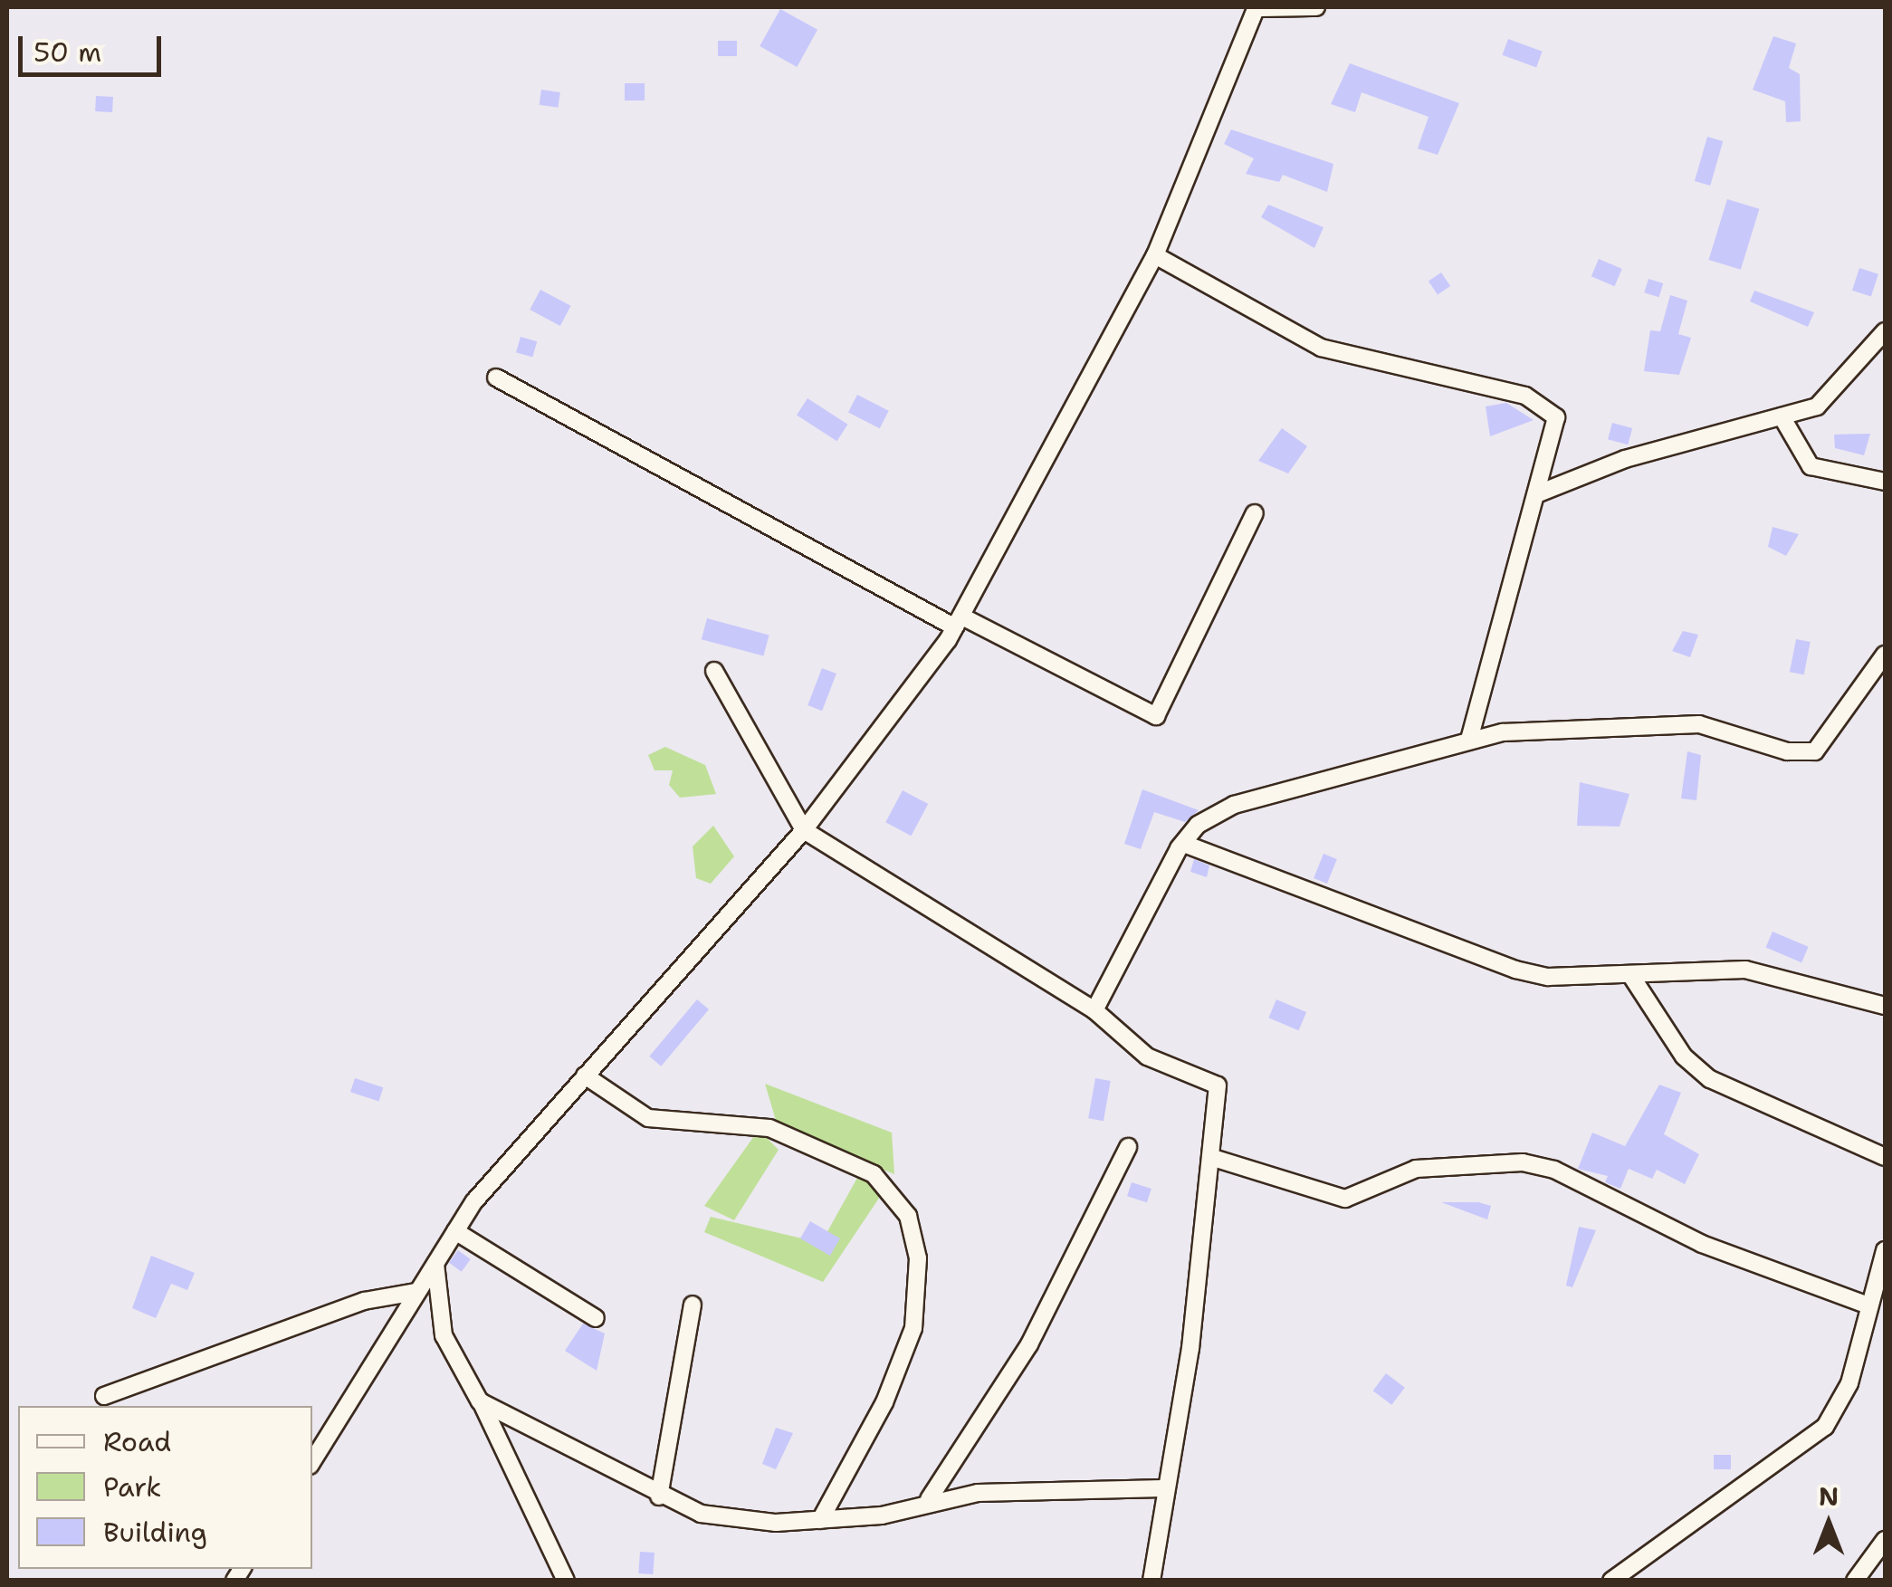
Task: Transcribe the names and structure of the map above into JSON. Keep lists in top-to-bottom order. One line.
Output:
{"legend":["Road","Park","Building"],"scale_bar":"50 m","north":"top"}
